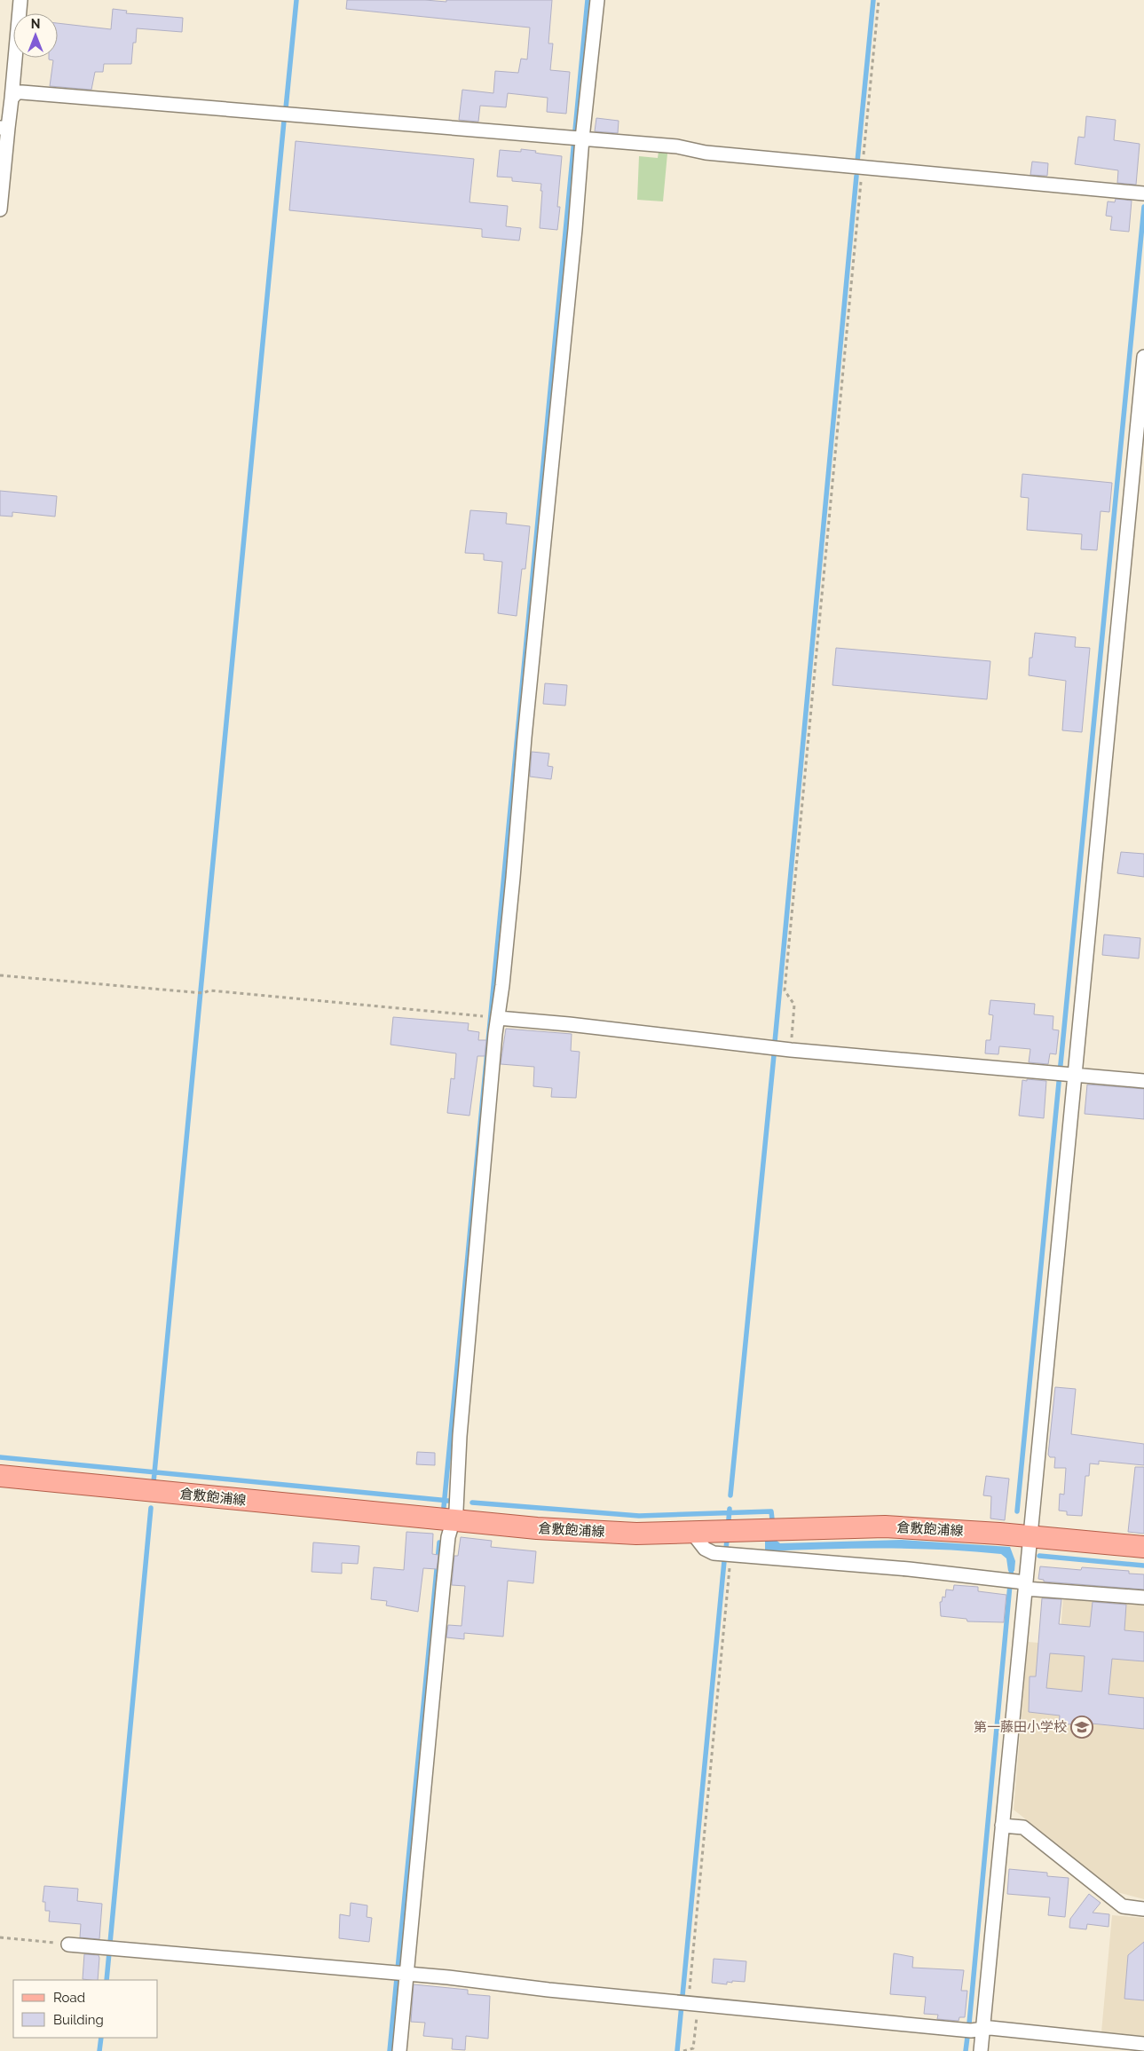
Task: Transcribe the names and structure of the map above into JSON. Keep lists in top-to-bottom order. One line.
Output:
{"streets":{"main road":["倉敷飽浦線"]},"places":{"school or university":["第一藤田小学校"]},"legend":["Road","Building"],"north":"top"}
